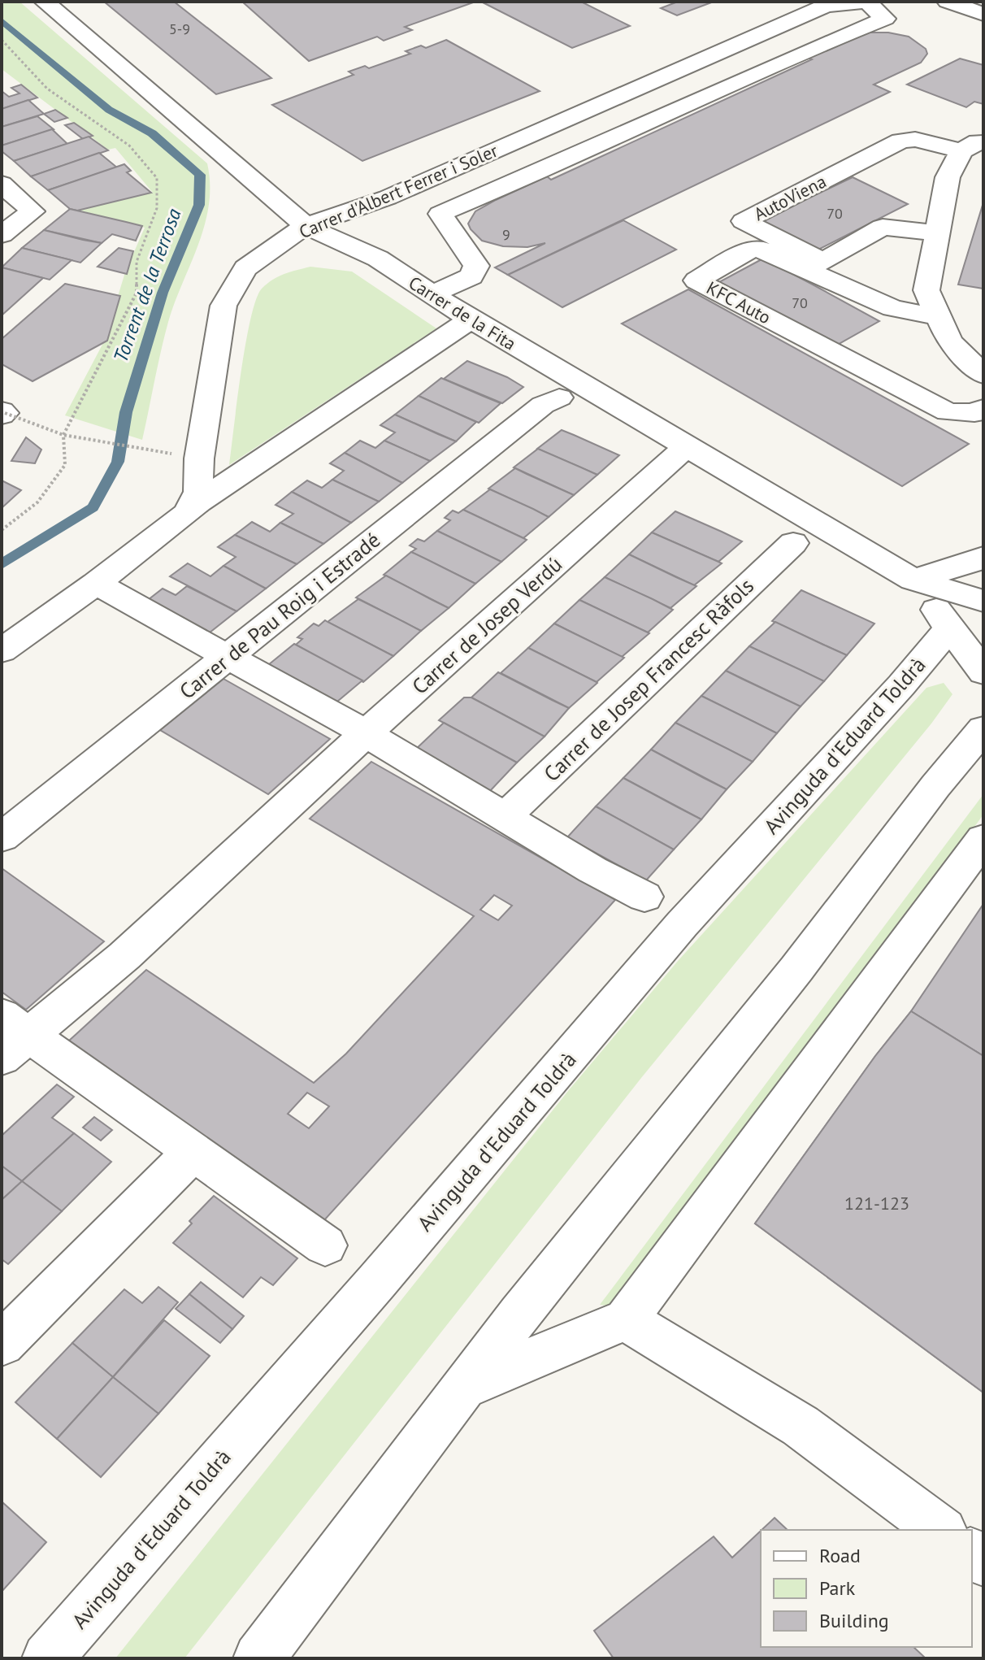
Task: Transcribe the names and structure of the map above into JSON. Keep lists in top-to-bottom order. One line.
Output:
{"streets":{"street":["Carrer d'Albert Ferrer i Soler","AutoViena","KFC Auto","Carrer de la Fita","Carrer de Pau Roig i Estradé","Carrer de Josep Verdú","Carrer de Josep Francesc Ràfols","Avinguda d'Eduard Toldrà"]},"crossings":[["Carrer d'Albert Ferrer i Soler","Carrer de la Fita"],["Carrer de la Fita","Carrer de Josep Verdú"],["Carrer de la Fita","Avinguda d'Eduard Toldrà"]],"water":["Torrent de la Terrosa"],"house_numbers":["5-9","70","9","70","121-123"],"legend":["Road","Park","Building"]}
